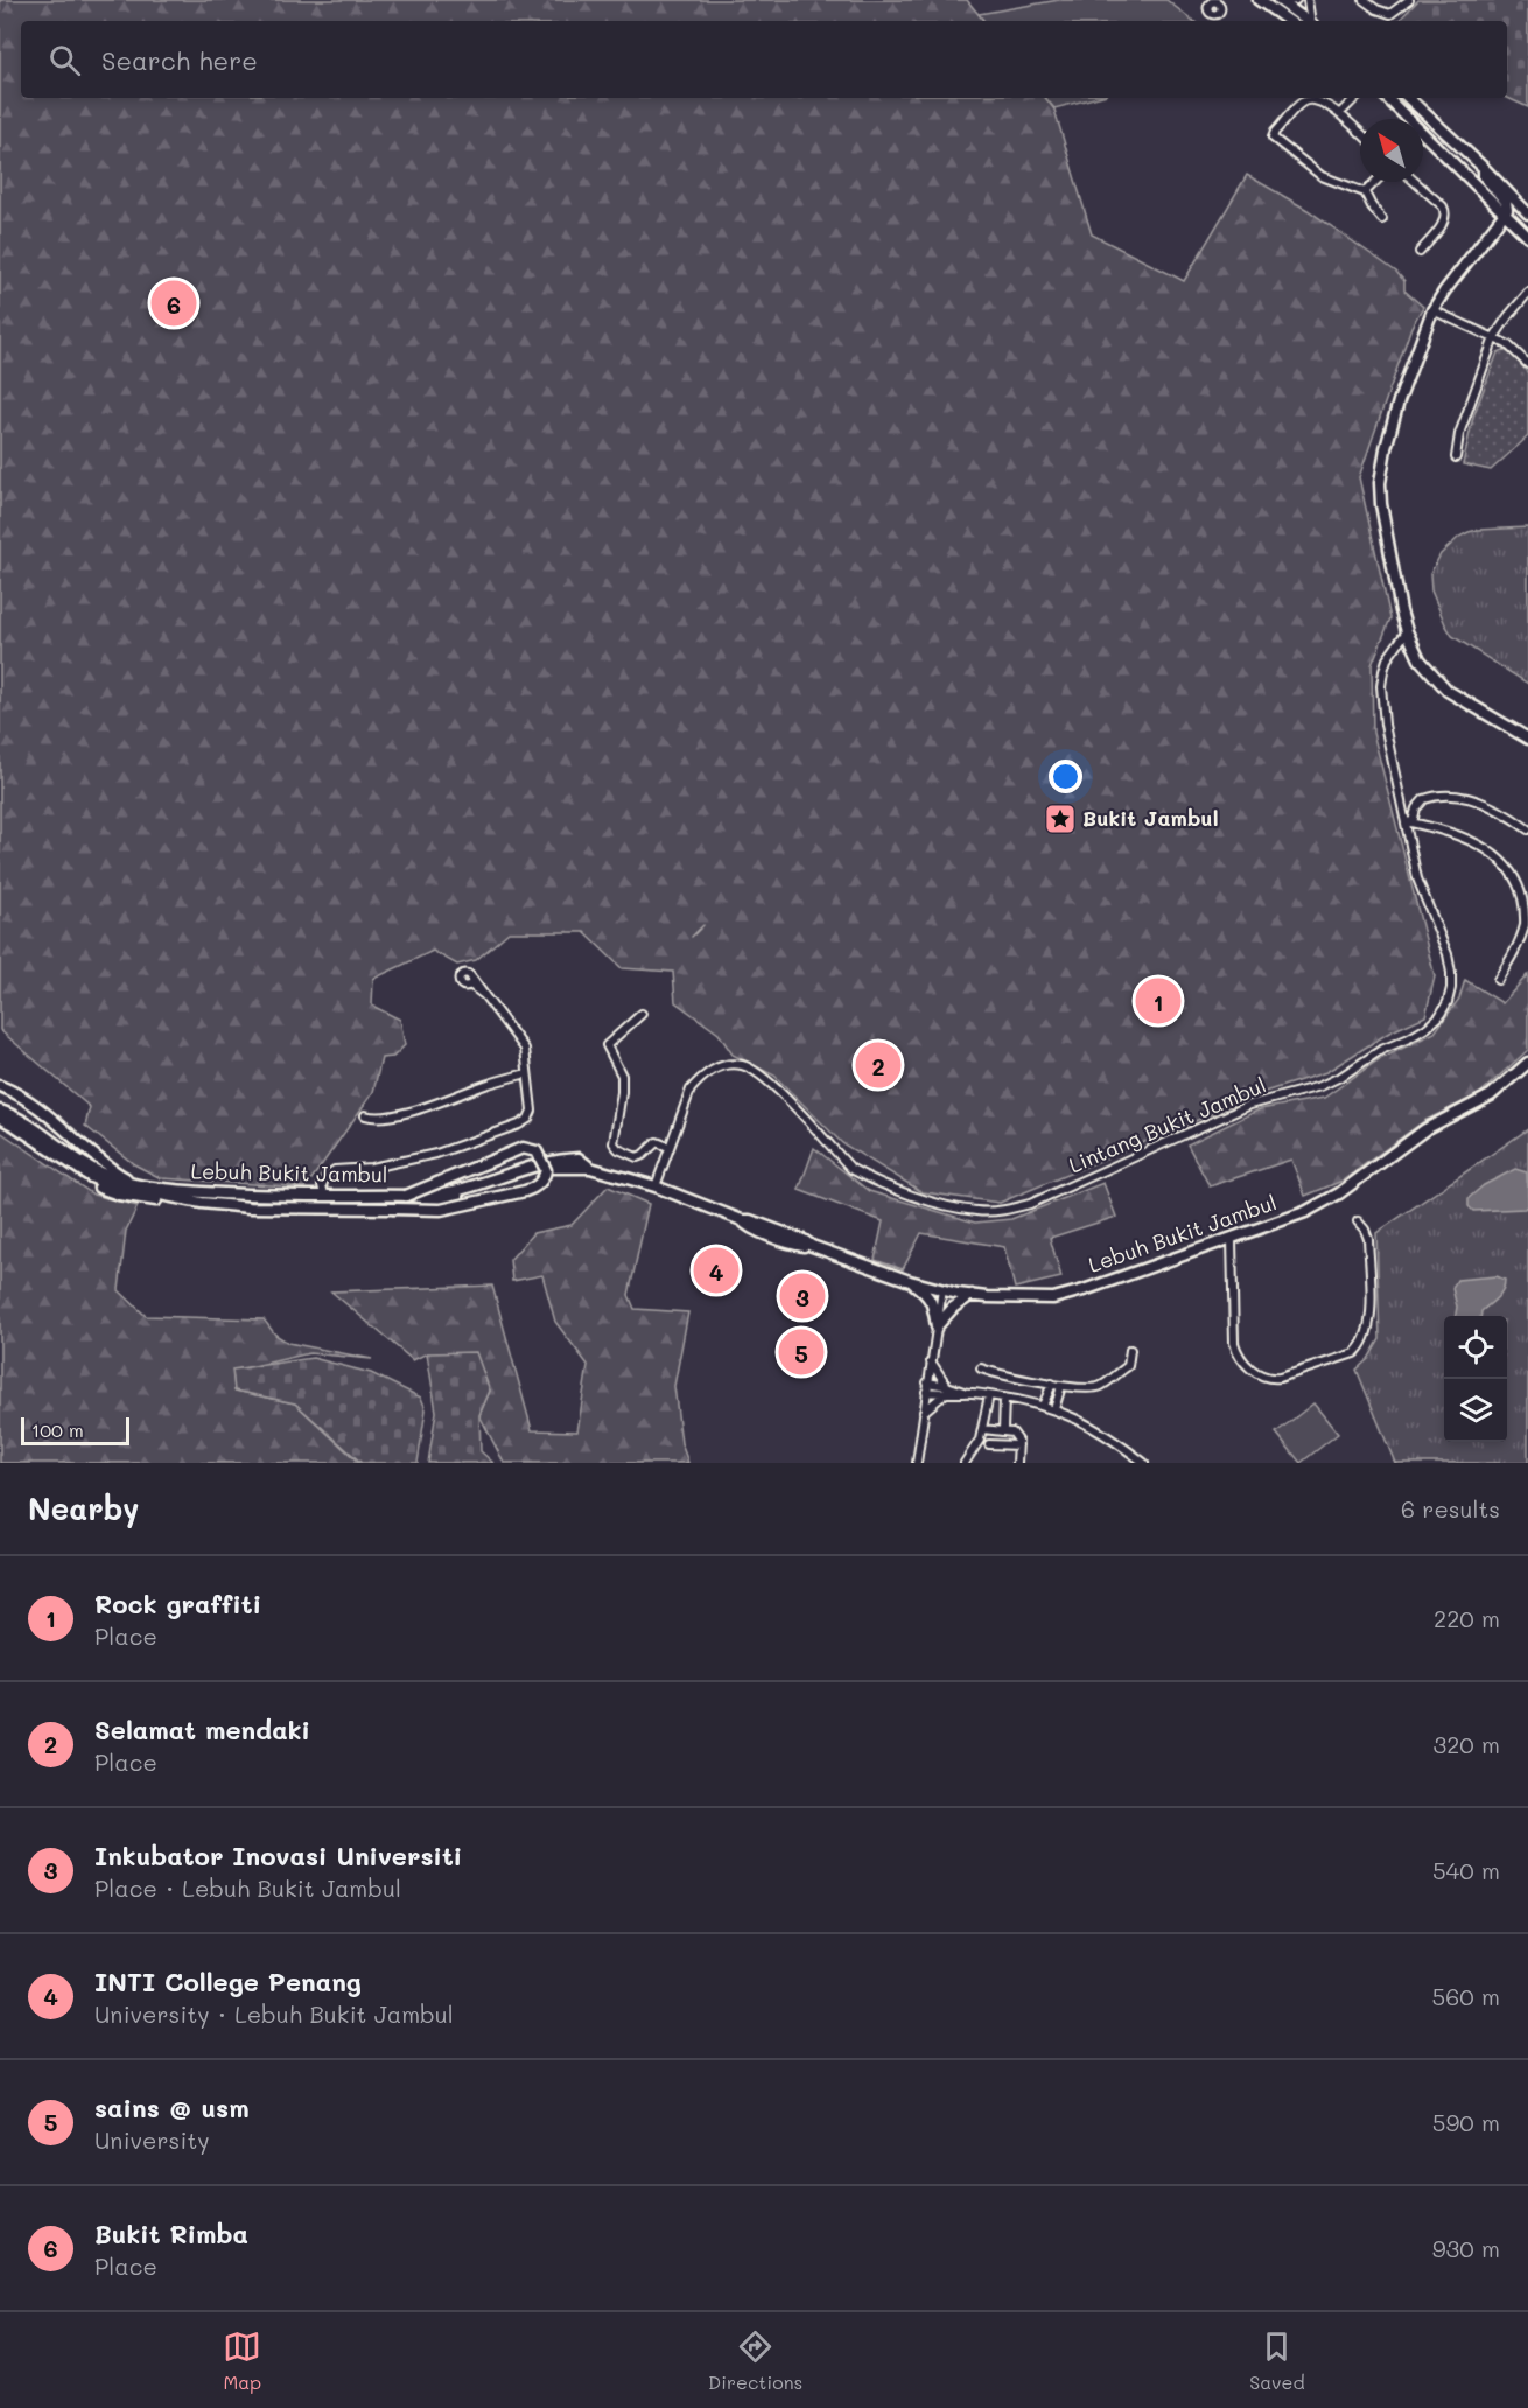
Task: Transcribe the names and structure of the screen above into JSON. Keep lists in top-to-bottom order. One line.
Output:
{"streets":{"main road":["Lebuh Bukit Jambul"],"street":["Lintang Bukit Jambul"]},"crossings":[["Lintang Bukit Jambul","Lebuh Bukit Jambul"]],"places":{"place":["Bukit Jambul"]},"scale_bar":"100 m","north":"top left","page":{"search":"Search here","pins":["6","1","2","4","3","5"],"scale":"100 m","heading":["Nearby","6 results"],"list":[{"mark":"1","name":"Rock graffiti","note":"Place","value":"220 m"},{"mark":"2","name":"Selamat mendaki","note":"Place","value":"320 m"},{"mark":"3","name":"Inkubator Inovasi Universiti","note":"Place · Lebuh Bukit Jambul","value":"540 m"},{"mark":"4","name":"INTI College Penang","note":"University · Lebuh Bukit Jambul","value":"560 m"},{"mark":"5","name":"sains @ usm","note":"University","value":"590 m"},{"mark":"6","name":"Bukit Rimba","note":"Place","value":"930 m"}],"nav":["Map","Directions","Saved"]}}
